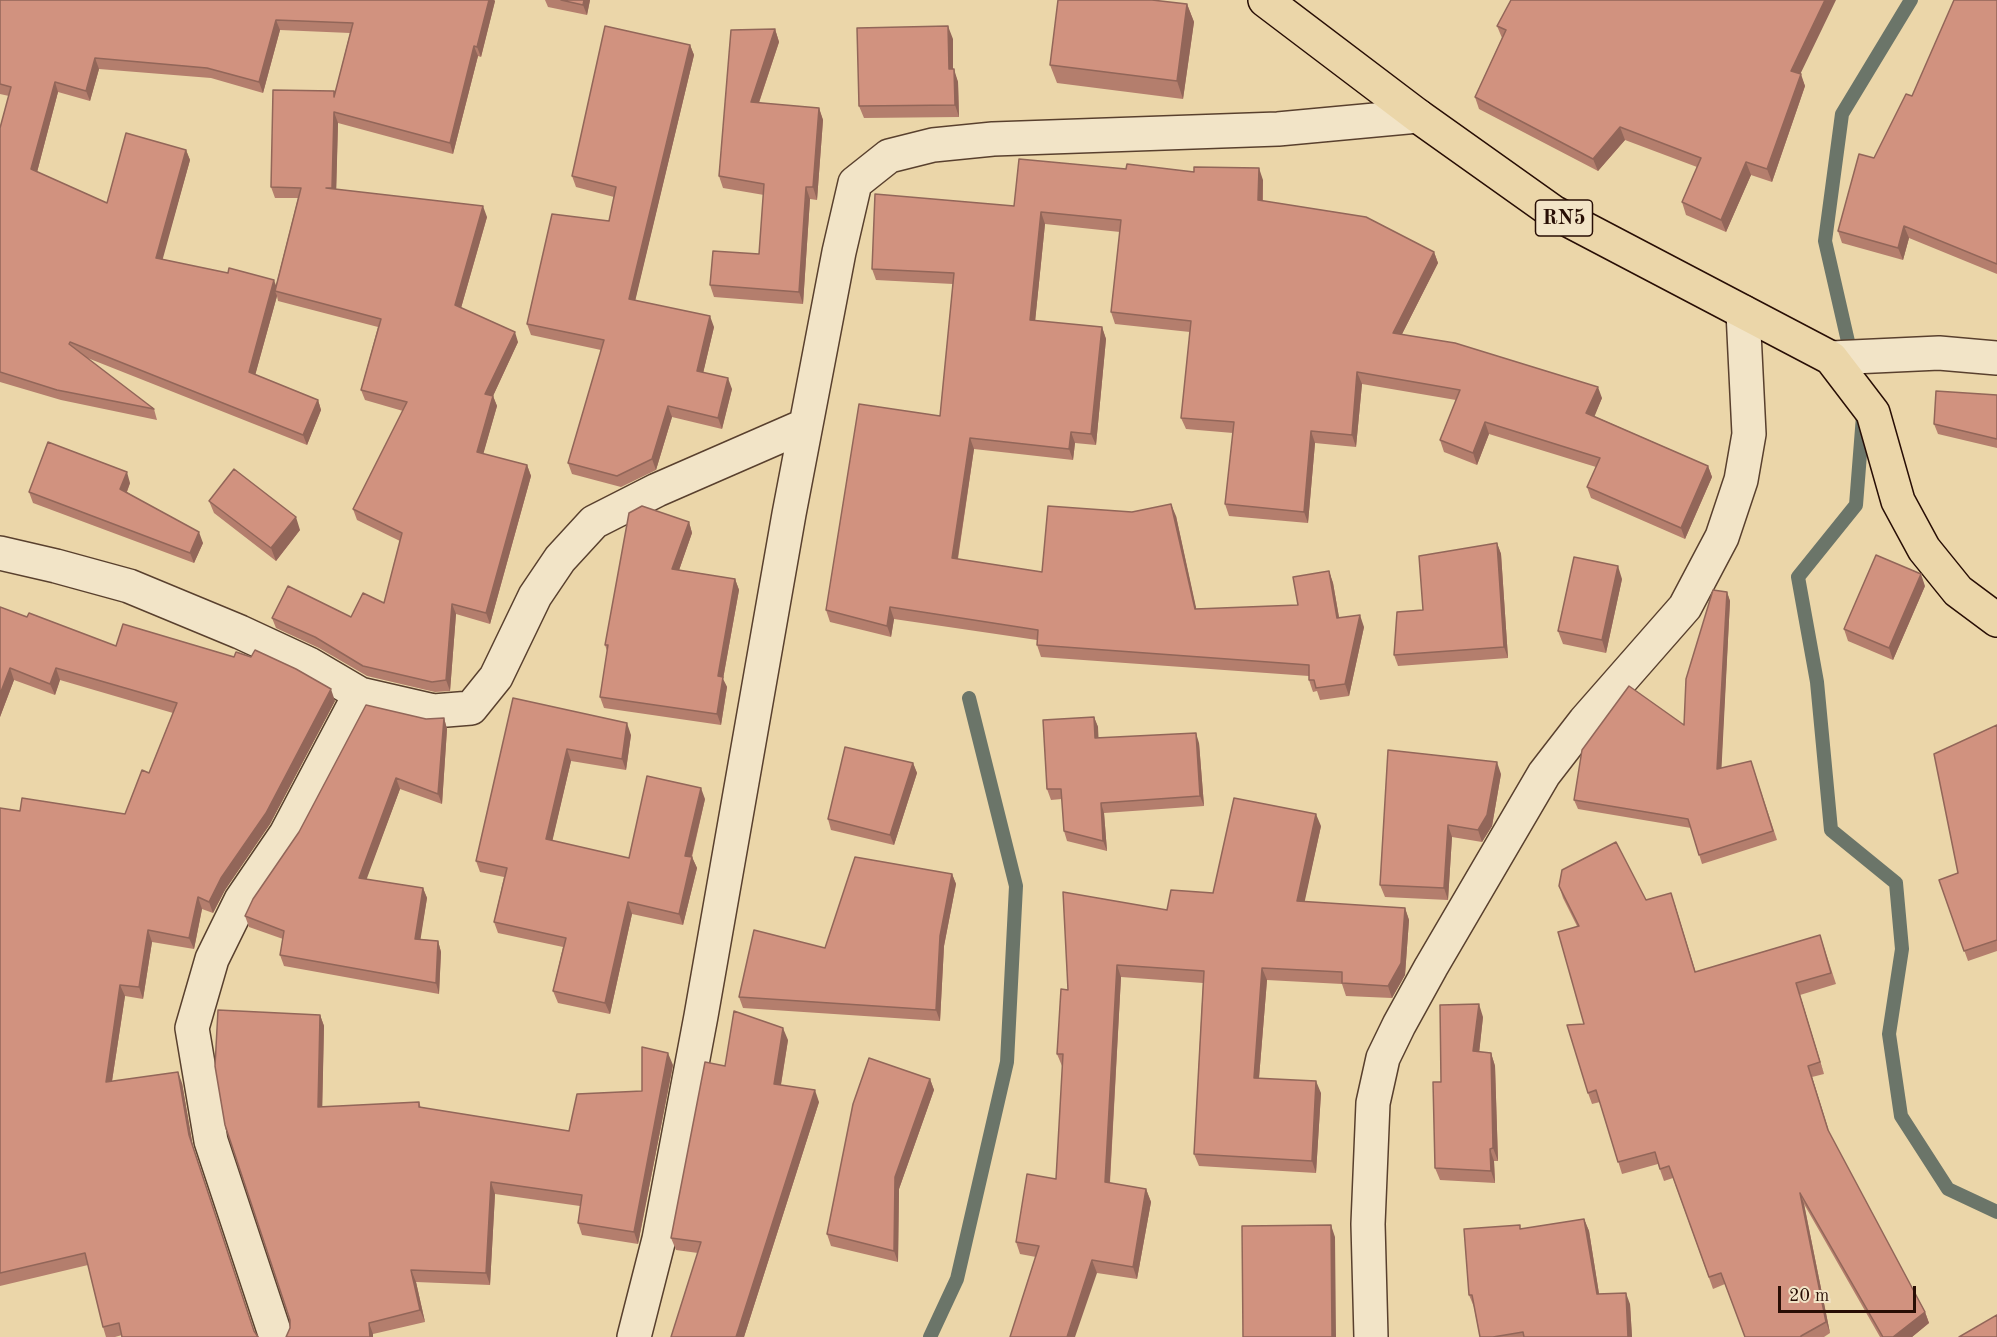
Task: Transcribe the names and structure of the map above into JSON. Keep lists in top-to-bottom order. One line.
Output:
{"streets":{"highway":["RN5"]},"scale_bar":"20 m"}
